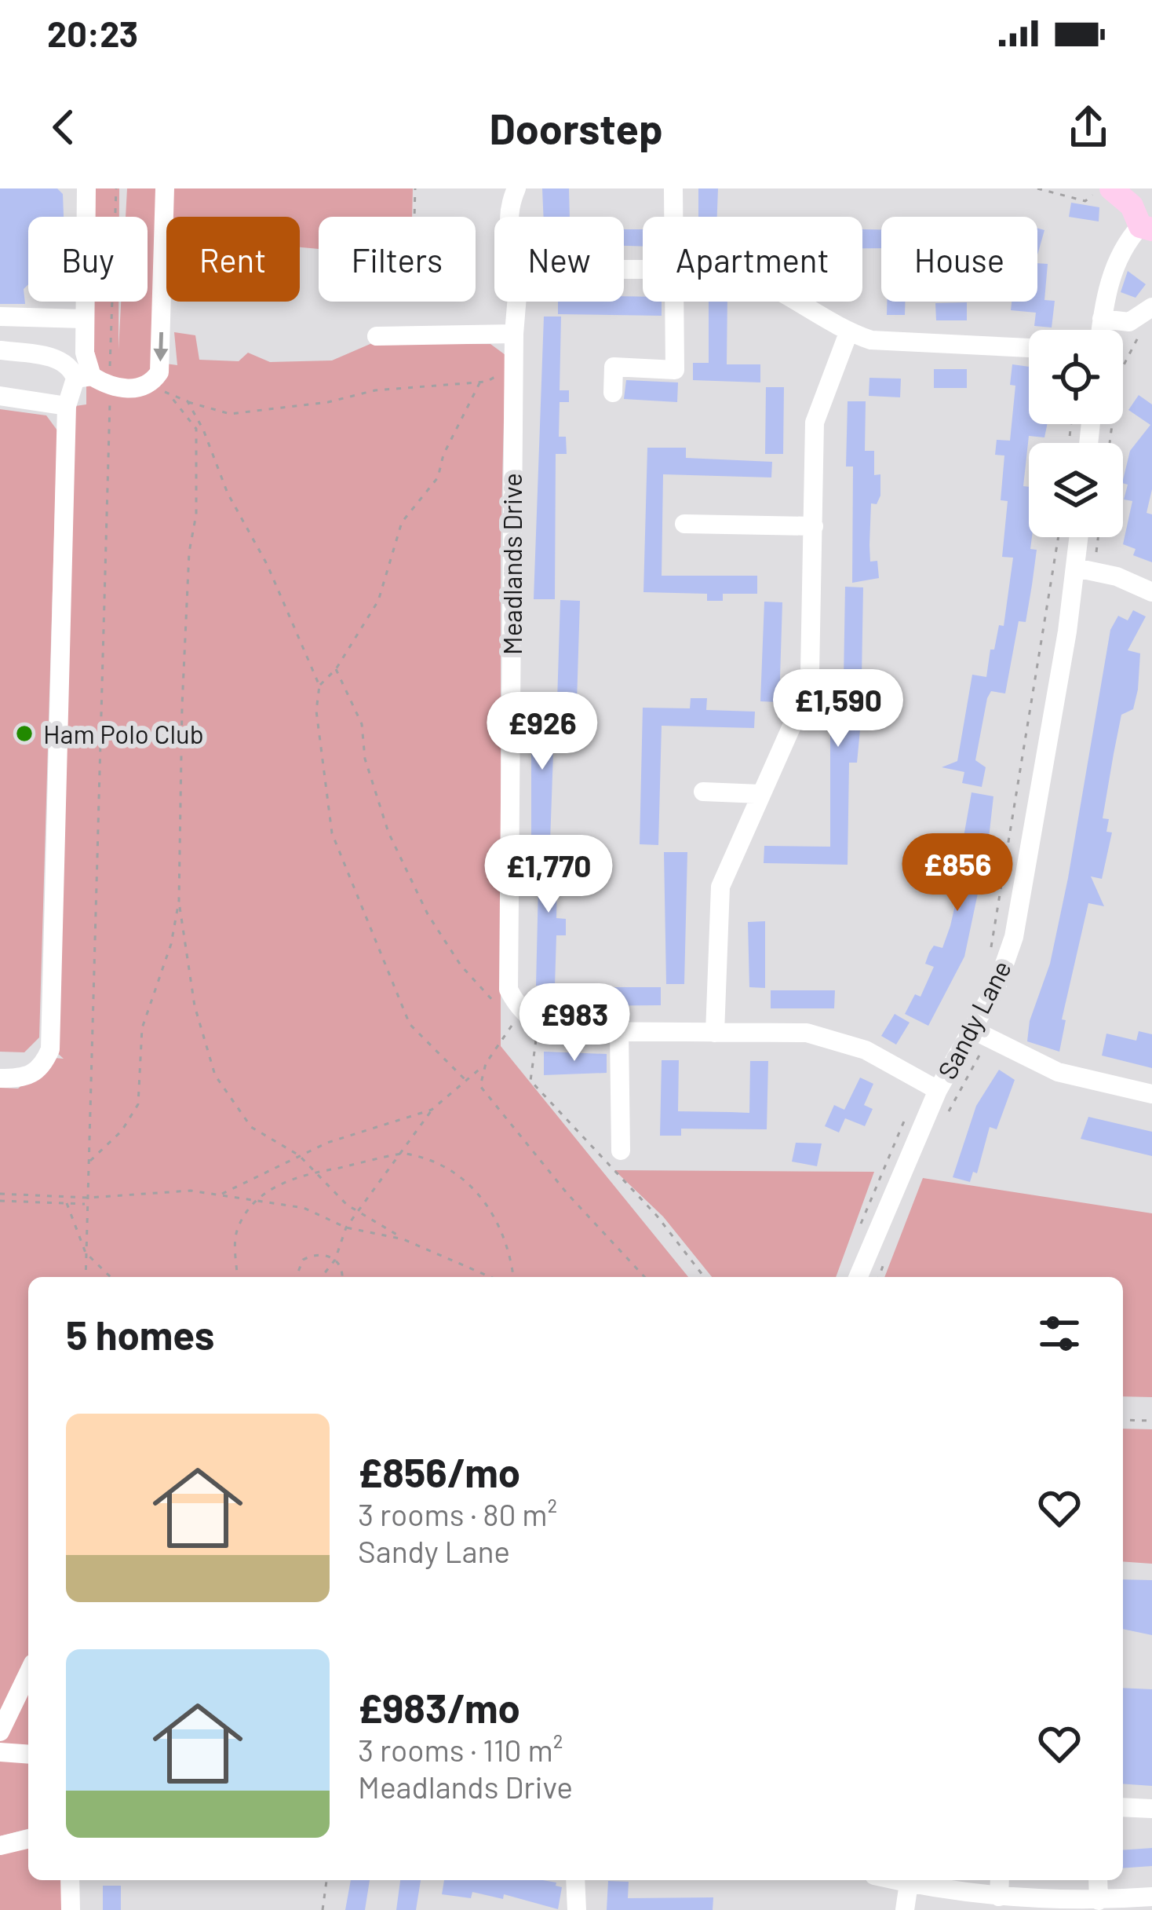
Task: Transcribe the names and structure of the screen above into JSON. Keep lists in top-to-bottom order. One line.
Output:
{"streets":{"street":["Meadlands Drive","Sandy Lane"]},"places":["Ham Polo Club"],"page":{"status":"20:23","header":"Doorstep","chip":["Buy","Rent","Filters","New","Apartment","House"],"price":["£1,590","£926","£856","£1,770","£983"],"heading":"5 homes","list":[{"name":"£856/mo","note":"3 rooms · 80 m² · Sandy Lane"},{"name":"£983/mo","note":"3 rooms · 110 m² · Meadlands Drive"}]}}
